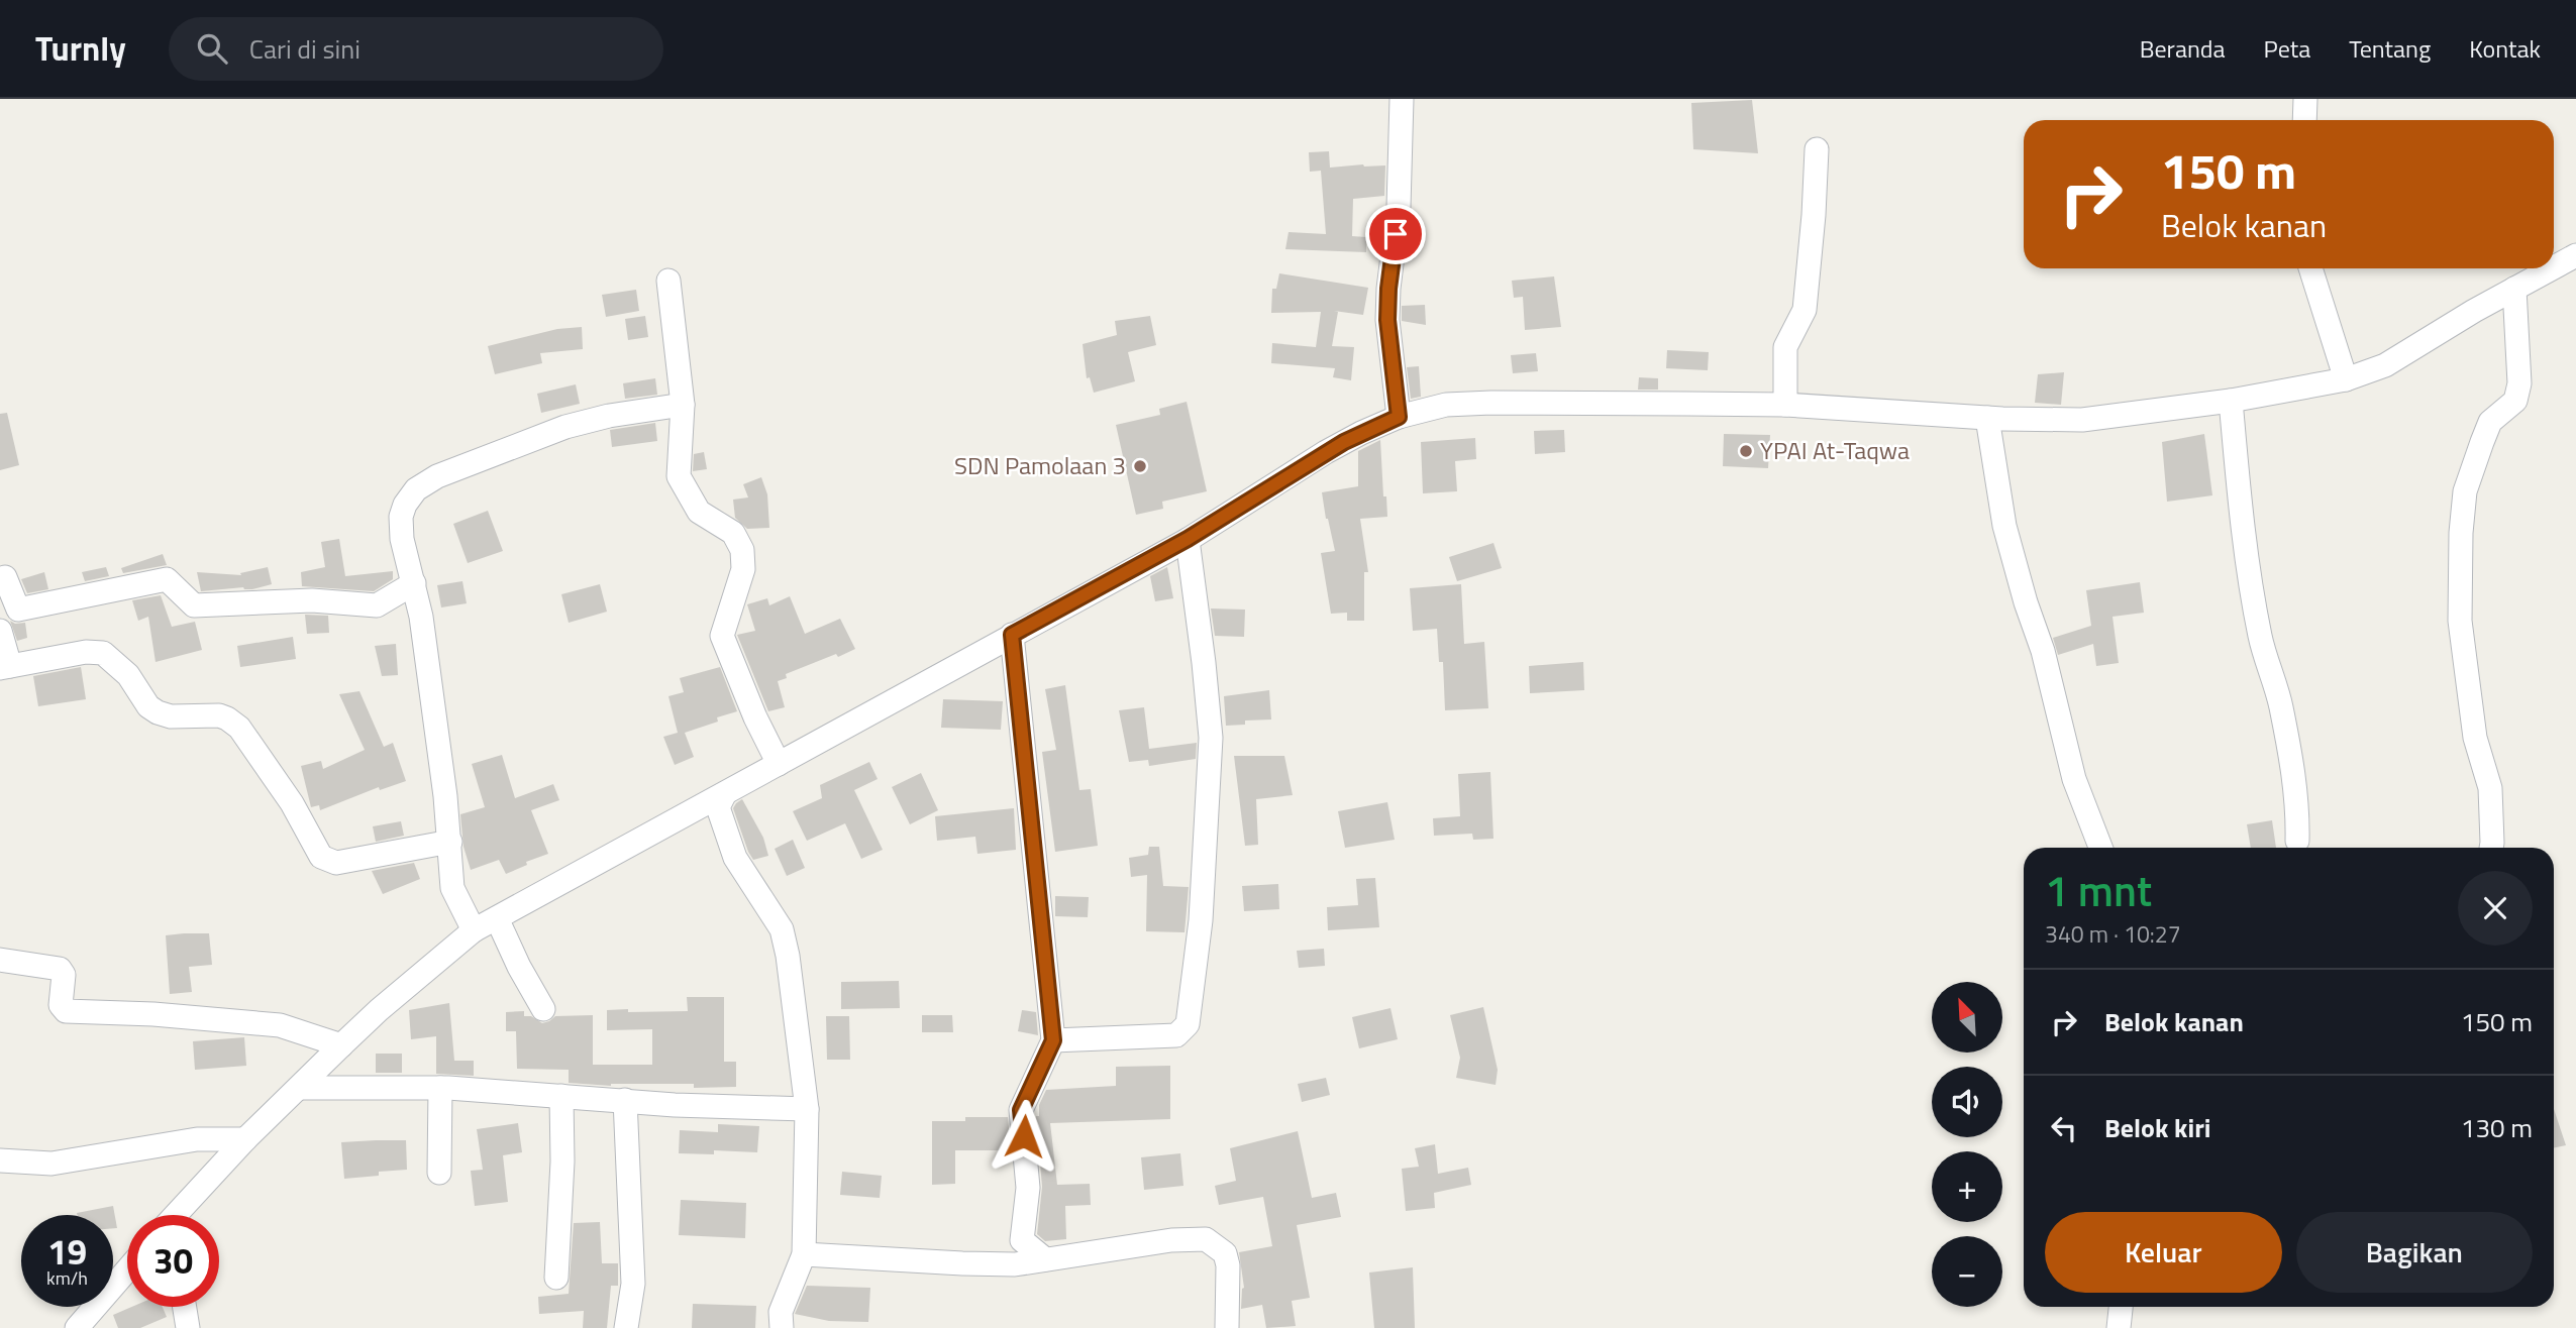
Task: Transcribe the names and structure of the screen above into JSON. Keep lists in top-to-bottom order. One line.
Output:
{"places":["YPAI At-Taqwa","SDN Pamolaan 3"],"north":"top left","page":{"header":"Turnly","search":"Cari di sini","nav":["Beranda","Peta","Tentang","Kontak"],"turn":["150 m","Belok kanan"],"heading":["1 mnt","340 m · 10:27"],"list":[{"name":"Belok kanan","value":"150 m"},{"name":"Belok kiri","value":"130 m"}],"map_buttons":["+","−"],"buttons":["Keluar","Bagikan"],"speed":"19 km/h","limit":"30"}}
